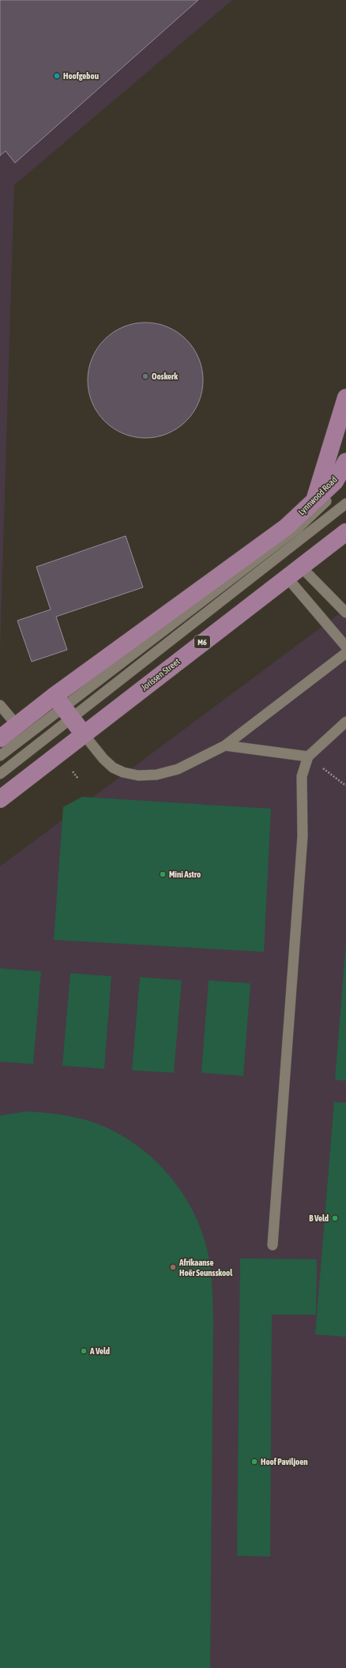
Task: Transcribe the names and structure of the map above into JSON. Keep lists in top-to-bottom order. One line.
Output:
{"streets":{"main road":["Lynnwood Road","M6","Jorissen Street"]},"places":["Hoofgebou","Ooskerk","Mini Astro","B Veld","Afrikaanse Hoër Seunsskool","A Veld","Hoof Paviljoen"]}
